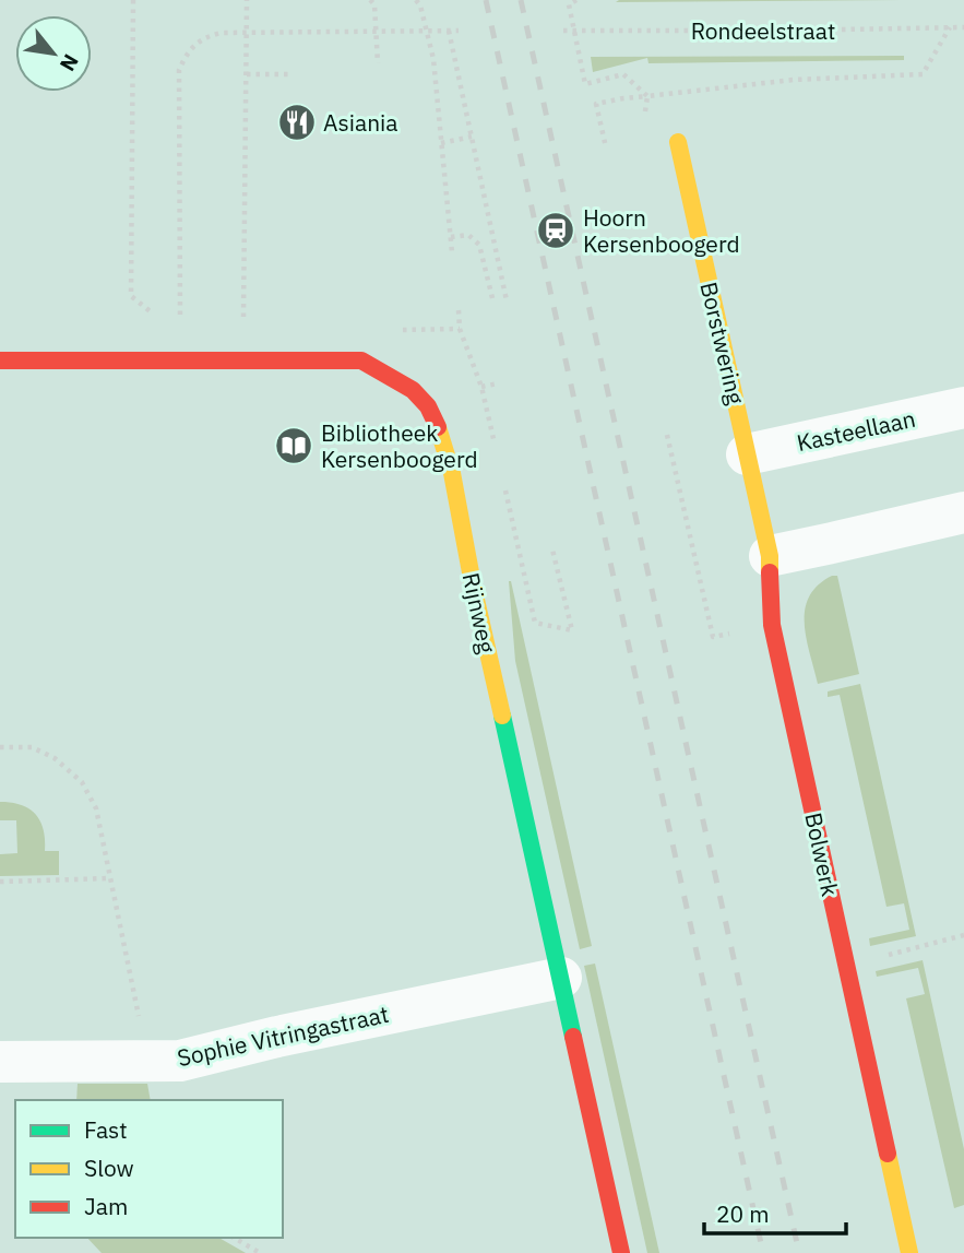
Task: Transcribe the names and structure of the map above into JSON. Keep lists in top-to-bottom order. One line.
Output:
{"streets":{"street":["Borstwering","Kasteellaan","Rijnweg","Bolwerk","Sophie Vitringastraat"],"path":["Rondeelstraat"]},"crossings":[["Borstwering","Kasteellaan"],["Borstwering","Bolwerk"],["Kasteellaan","Bolwerk"],["Rijnweg","Sophie Vitringastraat"]],"places":{"restaurant":["Asiania"],"station":["Hoorn Kersenboogerd"],"library":["Bibliotheek Kersenboogerd"]},"legend":["Fast","Slow","Jam"],"scale_bar":"20 m","north":"bottom right"}
